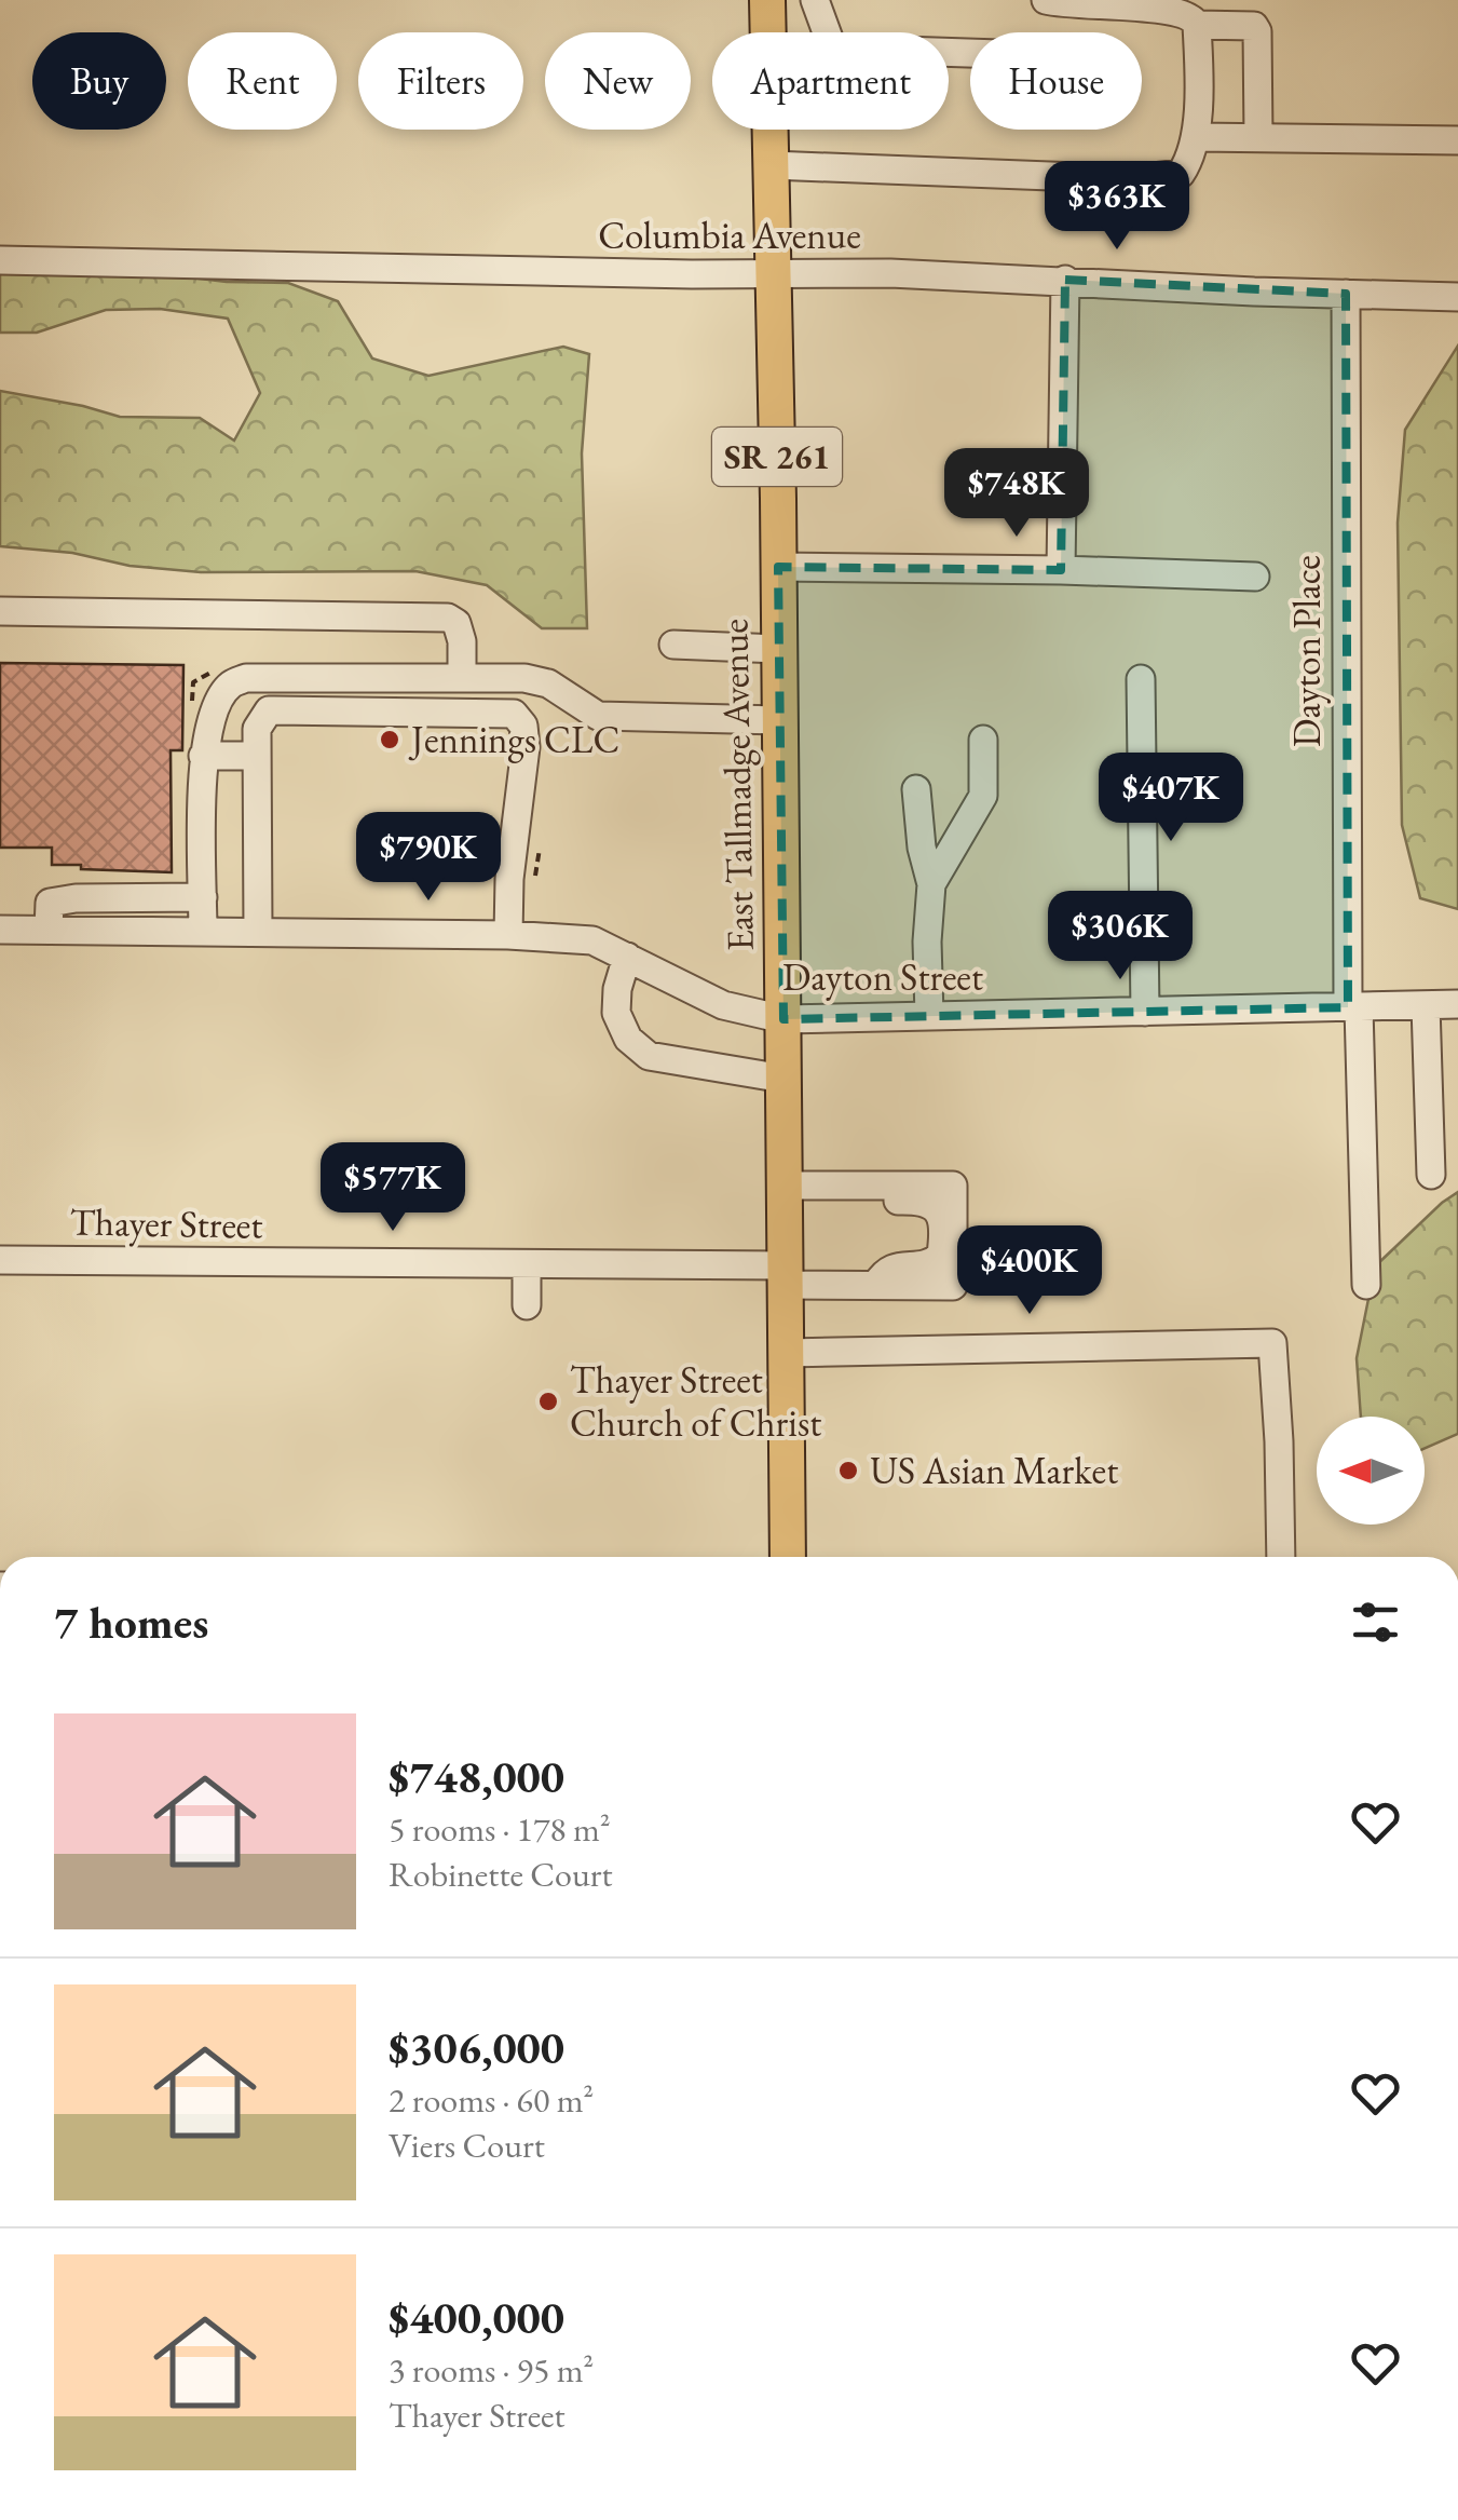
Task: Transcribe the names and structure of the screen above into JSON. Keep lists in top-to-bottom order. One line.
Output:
{"streets":{"main road":["SR 261","East Tallmadge Avenue"],"street":["Columbia Avenue","Dayton Place","Dayton Street","Thayer Street"]},"crossings":[["Columbia Avenue","Dayton Place"],["Columbia Avenue","East Tallmadge Avenue"],["Dayton Place","Dayton Street"],["East Tallmadge Avenue","Dayton Street"],["East Tallmadge Avenue","Thayer Street"]],"places":["Jennings CLC","Thayer Street Church of Christ","US Asian Market"],"north":"left","page":{"chip":["Buy","Rent","Filters","New","Apartment","House"],"price":["$363K","$748K","$407K","$790K","$306K","$577K","$400K"],"heading":"7 homes","list":[{"name":"$748,000","note":"5 rooms · 178 m² · Robinette Court"},{"name":"$306,000","note":"2 rooms · 60 m² · Viers Court"},{"name":"$400,000","note":"3 rooms · 95 m² · Thayer Street"}]}}
